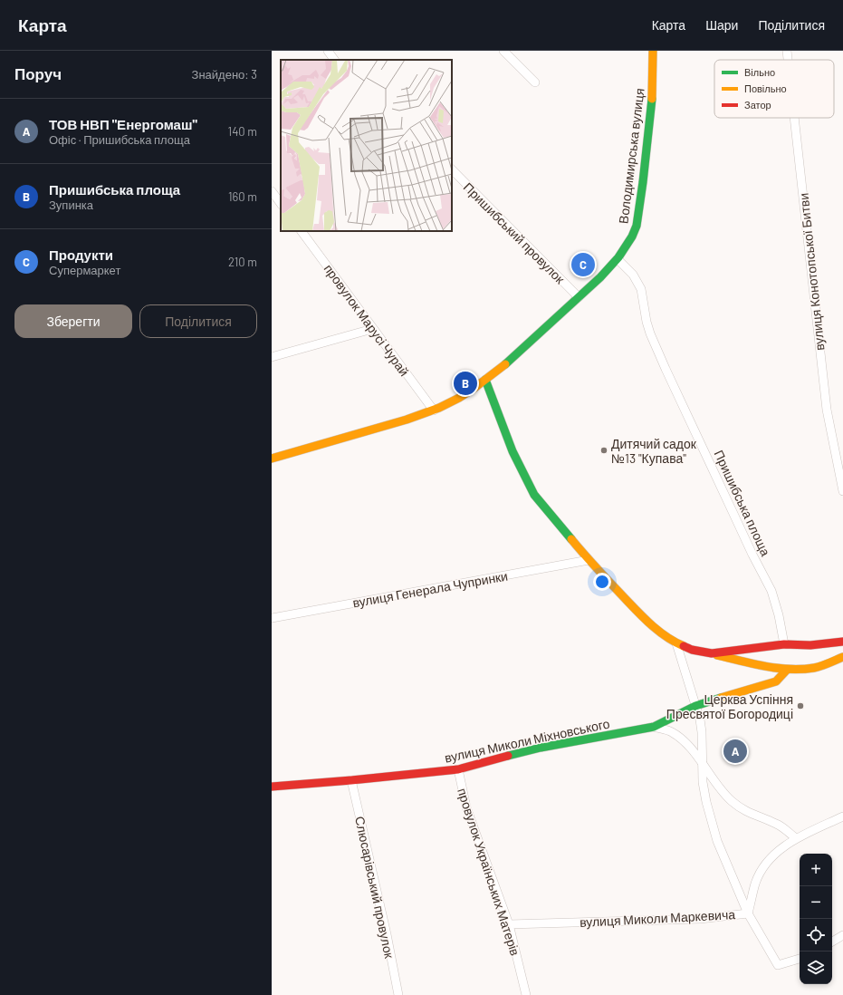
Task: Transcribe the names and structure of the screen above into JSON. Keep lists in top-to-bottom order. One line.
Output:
{"streets":{"street":["Володимирська вулиця","Пришибський провулок","вулиця Конотопської Битви","провулок Марусі Чурай","Пришибська площа","вулиця Генерала Чупринки","вулиця Миколи Міхновського","провулок Українських Матерів","Слюсарівський провулок","вулиця Миколи Маркевича"]},"crossings":[["Володимирська вулиця","Пришибський провулок"],["Володимирська вулиця","провулок Марусі Чурай"],["Володимирська вулиця","Пришибська площа"],["вулиця Миколи Міхновського","провулок Українських Матерів"],["вулиця Миколи Міхновського","Слюсарівський провулок"],["провулок Українських Матерів","вулиця Миколи Маркевича"]],"places":["Дитячий садок №13 \"Купава\"","Церква Успіння Пресвятої Богородиці"],"legend":["Вільно","Повільно","Затор"],"page":{"header":"Карта","nav":["Карта","Шари","Поділитися"],"heading":["Поруч","Знайдено: 3"],"list":[{"mark":"A","name":"ТОВ НВП \"Енергомаш\"","note":"Офіс · Пришибська площа","value":"140 m"},{"mark":"B","name":"Пришибська площа","note":"Зупинка","value":"160 m"},{"mark":"C","name":"Продукти","note":"Супермаркет","value":"210 m"}],"pins":["C","B","A"],"buttons":["Зберегти","Поділитися"],"map_buttons":["+","−"]}}
